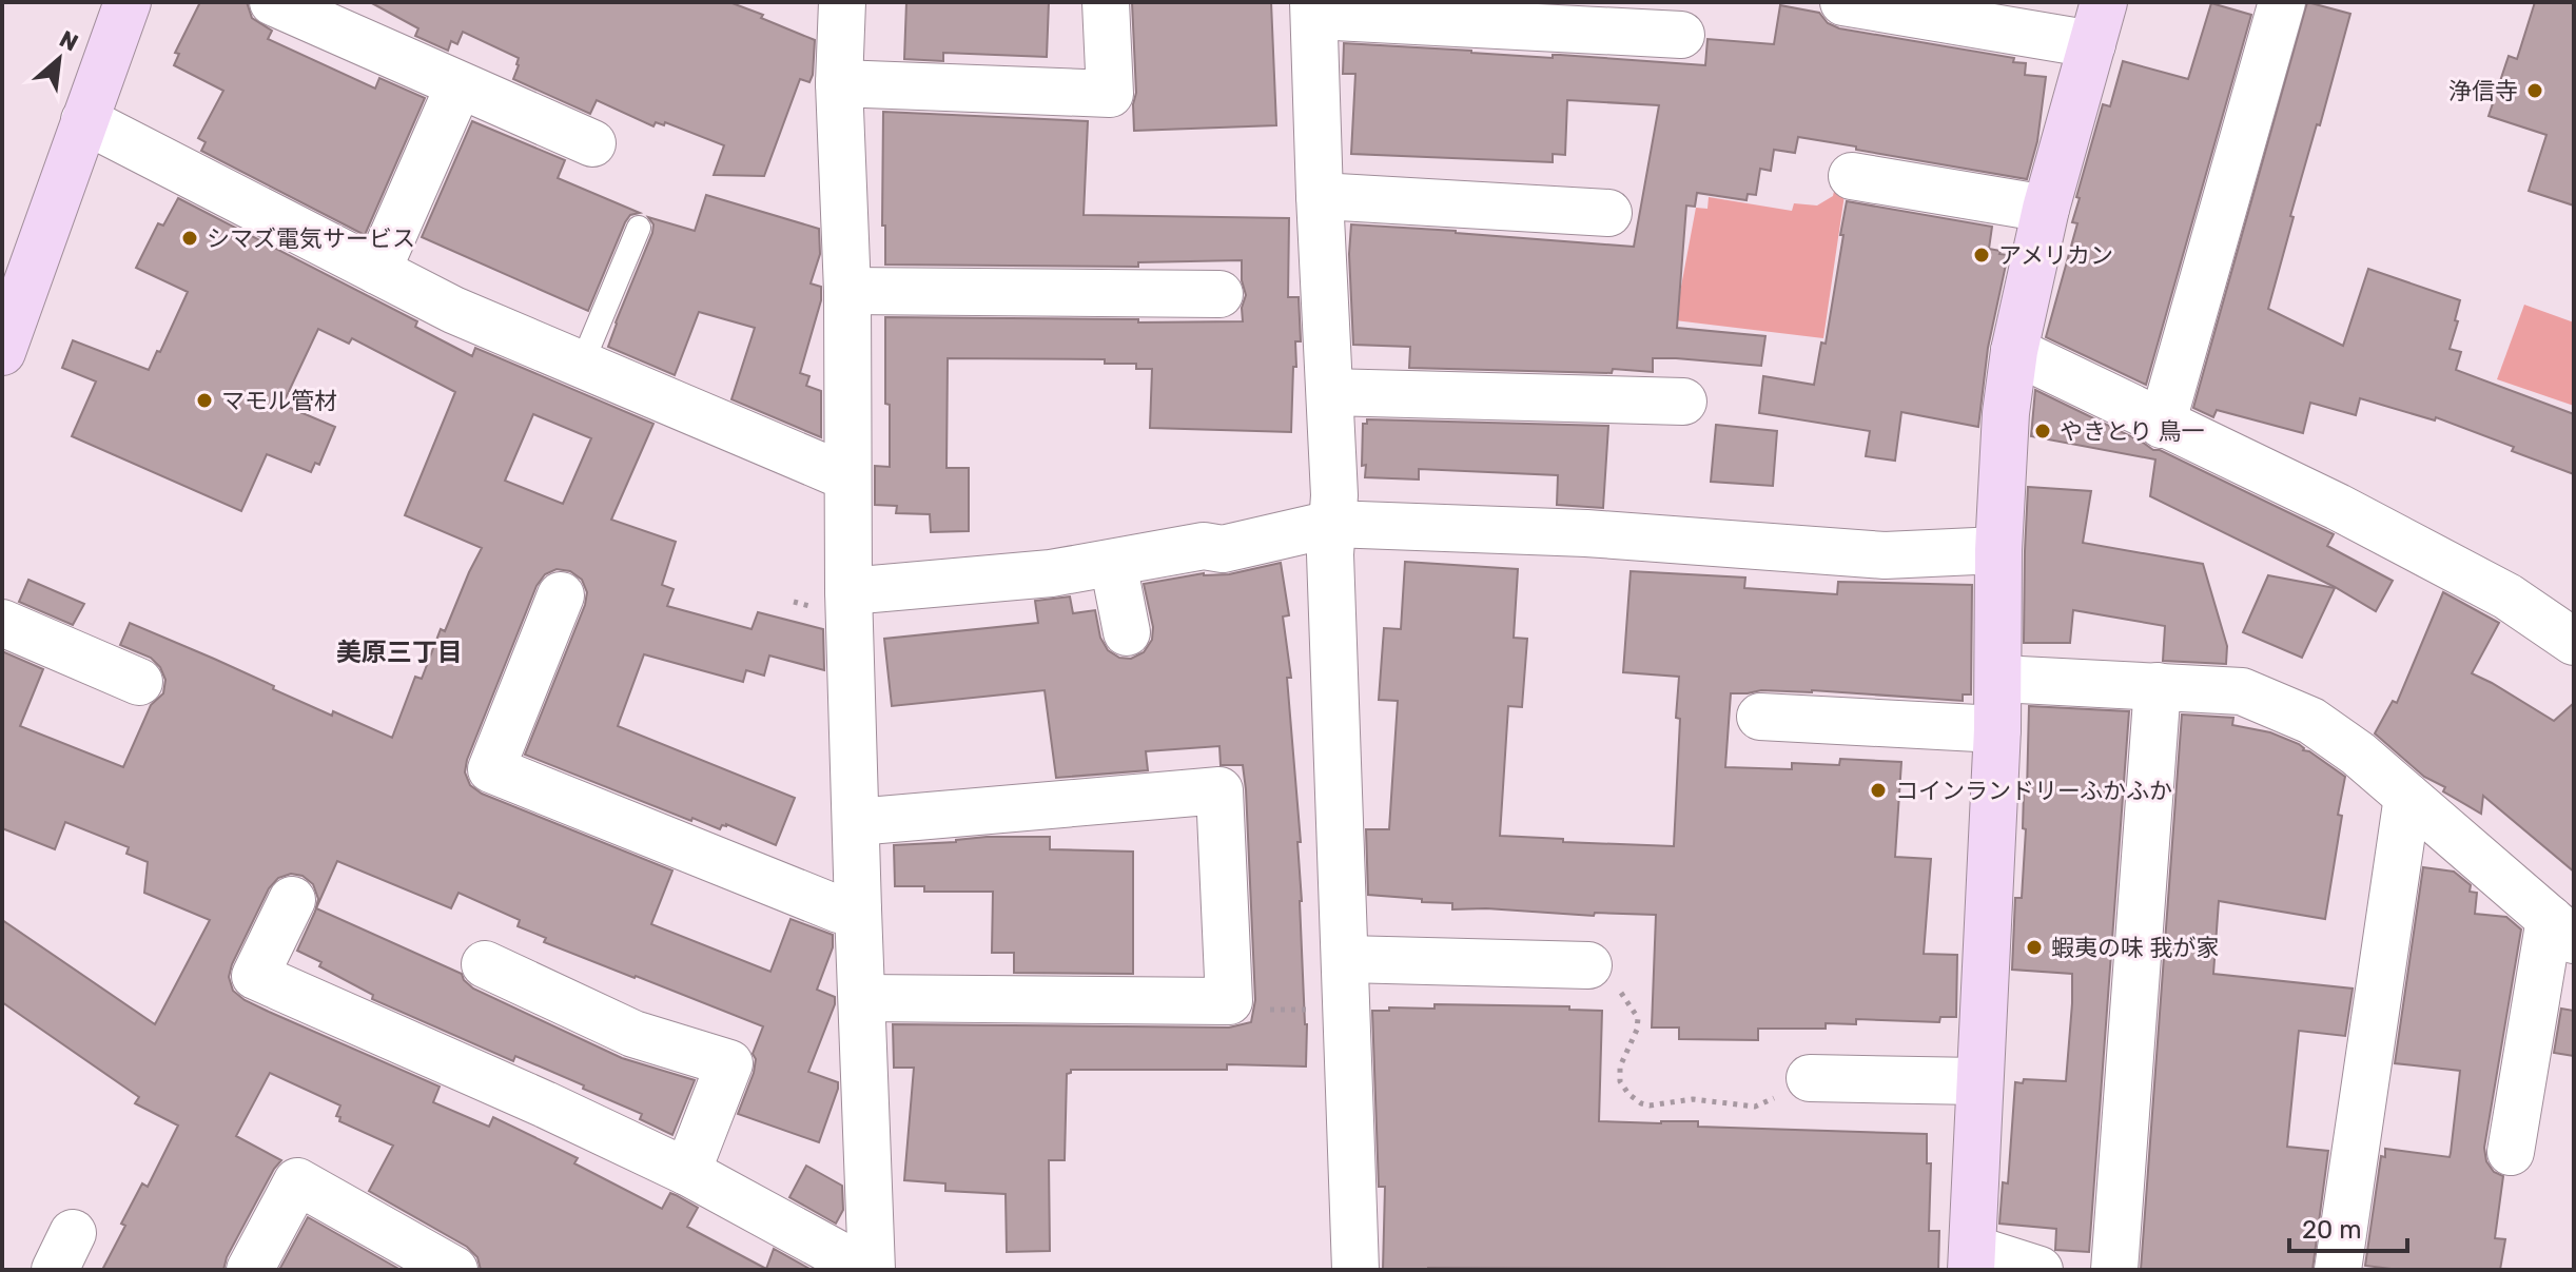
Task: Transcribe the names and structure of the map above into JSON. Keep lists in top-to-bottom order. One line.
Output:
{"districts":["美原三丁目"],"places":["浄信寺","シマズ電気サービス","アメリカン","マモル管材","やきとり 鳥一","コインランドリーふかふか","蝦夷の味 我が家"],"scale_bar":"20 m","north":"top right"}
